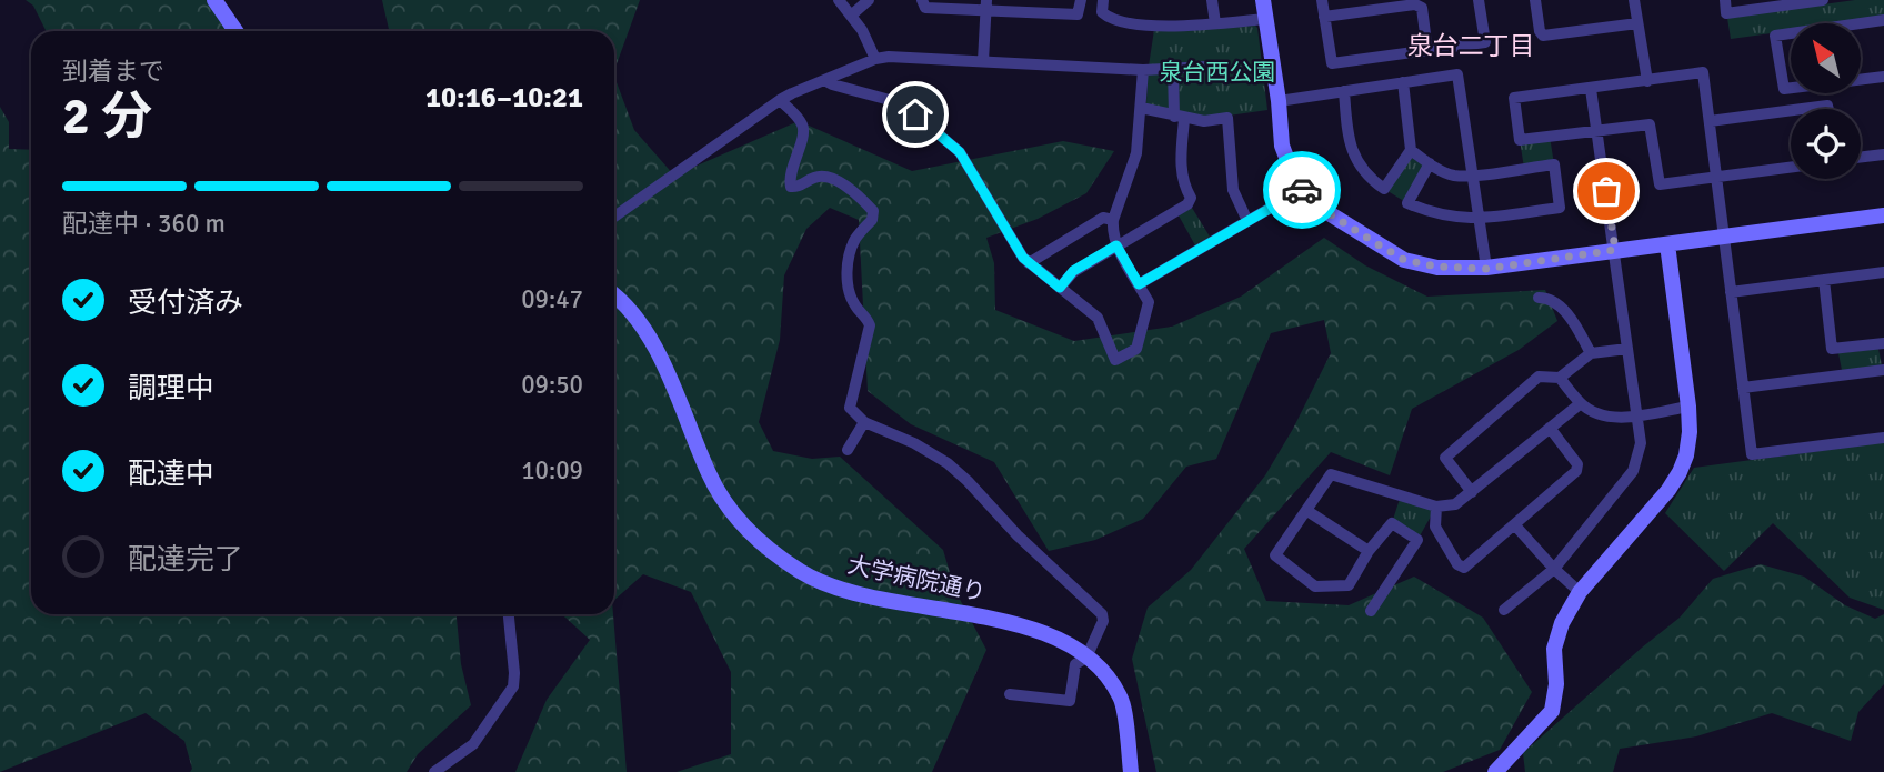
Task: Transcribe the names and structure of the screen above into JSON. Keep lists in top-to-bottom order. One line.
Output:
{"streets":{"street":["大学病院通り"]},"districts":["泉台二丁目"],"parks":["泉台西公園"],"north":"top left","page":{"heading":["2 分","到着まで","10:16–10:21"],"bar":"配達中 · 360 m","list":[["受付済み","09:47"],["調理中","09:50"],["配達中","10:09"],"配達完了"]}}
